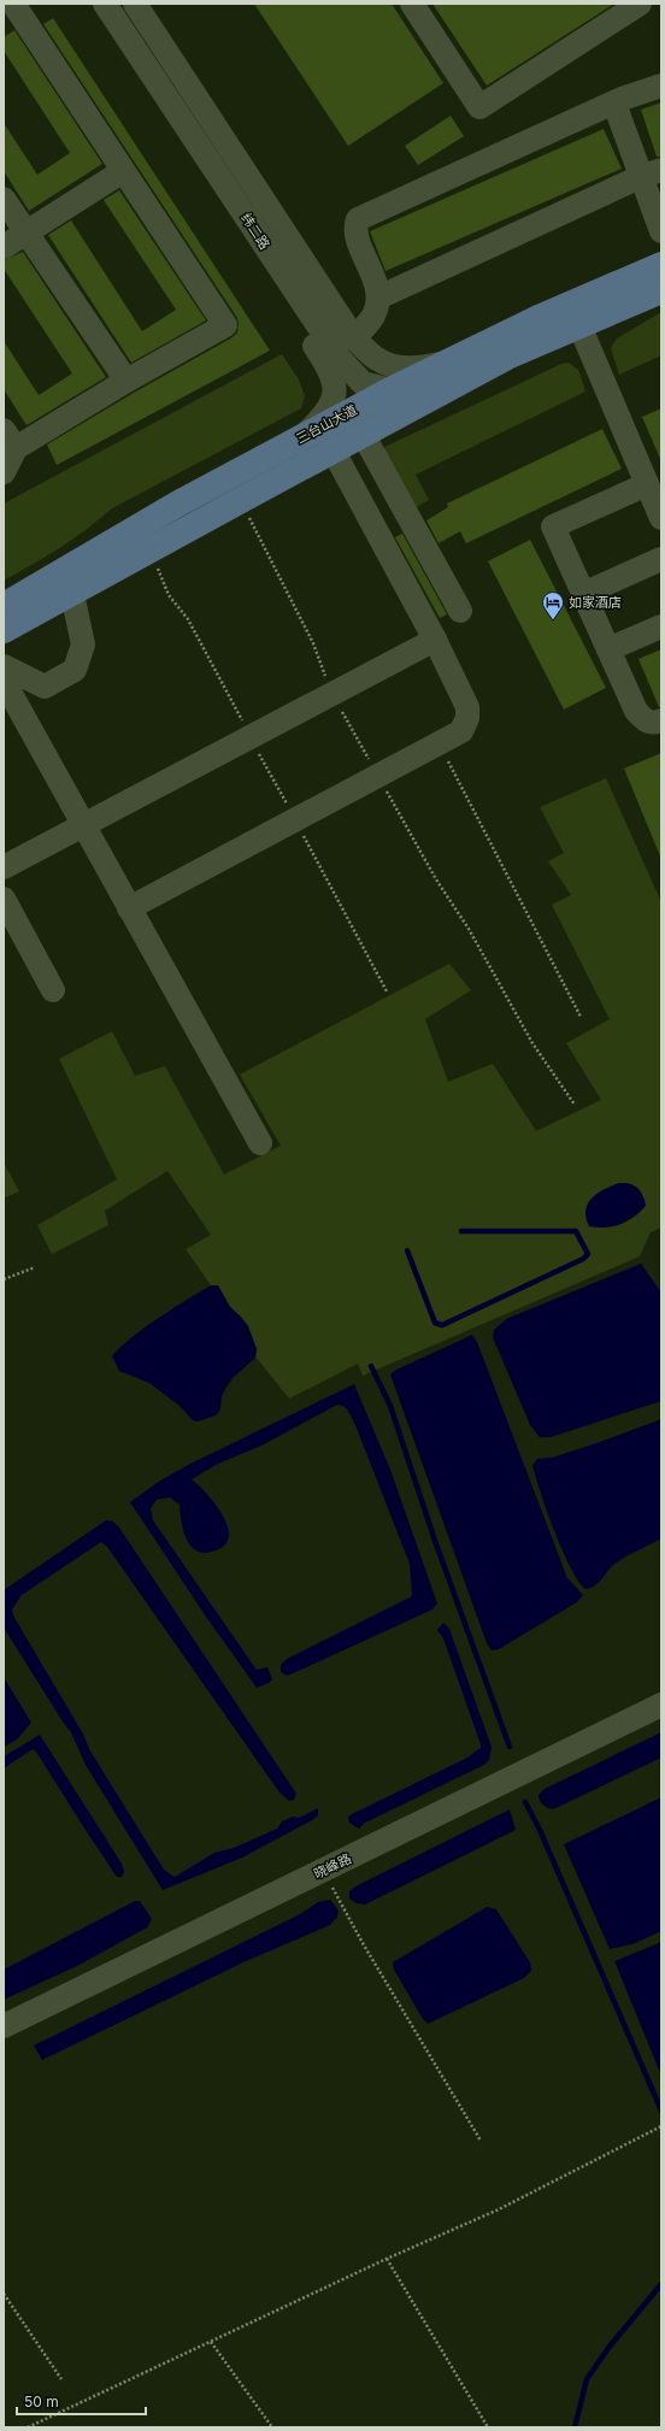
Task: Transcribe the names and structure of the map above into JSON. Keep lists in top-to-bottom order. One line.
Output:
{"streets":{"main road":["三台山大道"],"street":["纬二路","晓峰路"]},"crossings":[["纬二路","三台山大道"]],"places":{"hotel":["如家酒店"]},"scale_bar":"50 m"}
